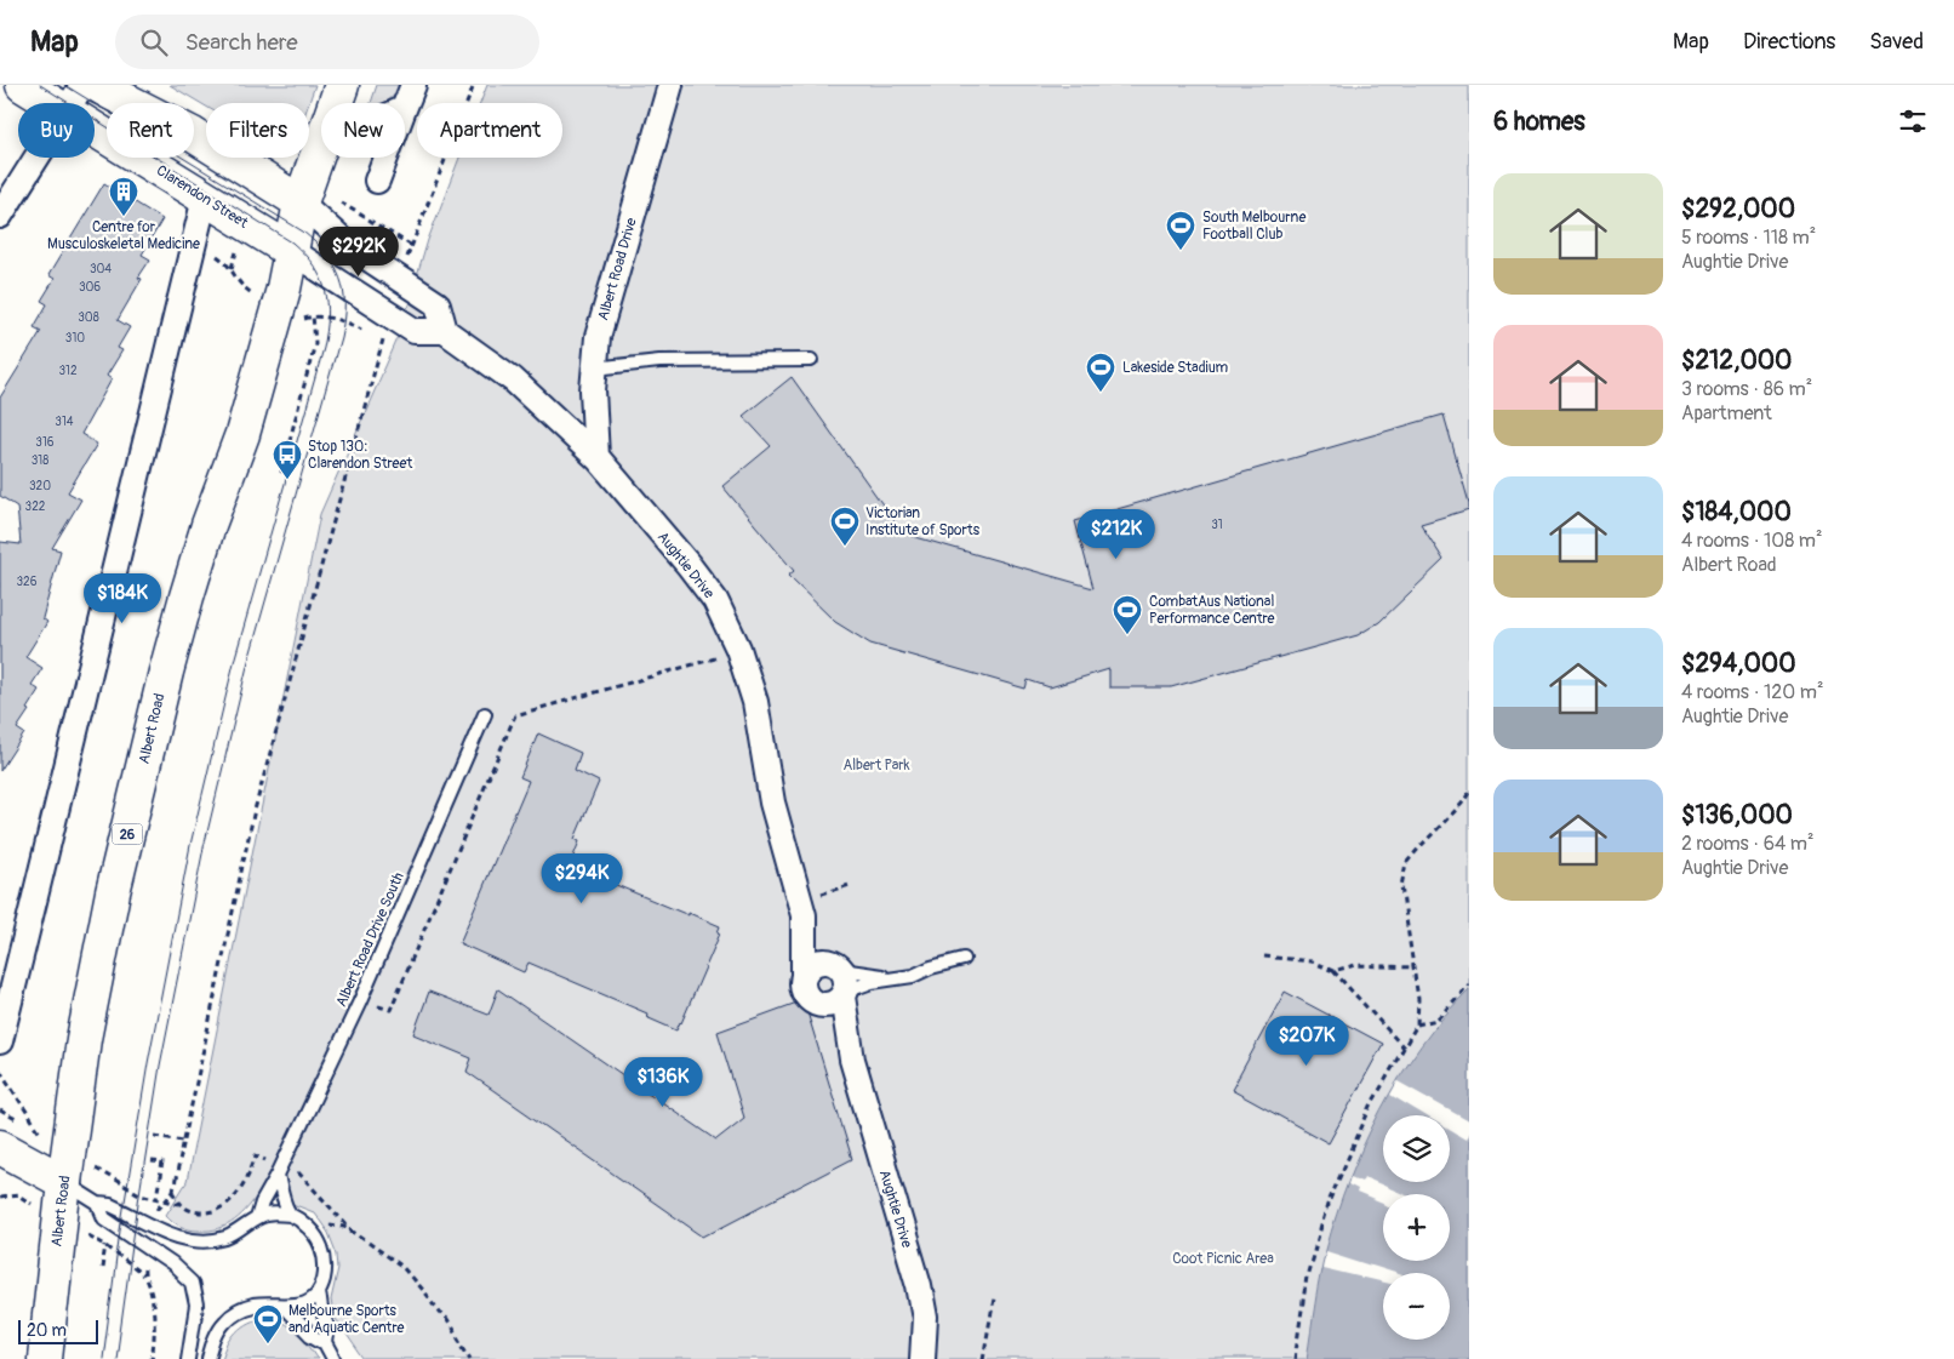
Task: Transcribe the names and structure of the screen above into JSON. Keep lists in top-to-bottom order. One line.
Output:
{"streets":{"main road":["Clarendon Street","Albert Road","26"],"street":["Albert Road Drive","Aughtie Drive"],"lane":["Albert Road Drive South"]},"crossings":[["Clarendon Street","Albert Road"],["Albert Road Drive","Aughtie Drive"]],"parks":["Albert Park","Coot Picnic Area"],"places":{"building":["Centre for Musculoskeletal Medicine"],"sports":["South Melbourne Football Club","Lakeside Stadium","Victorian Institute of Sports","CombatAus National Performance Centre","Melbourne Sports and Aquatic Centre"],"bus stop":["Stop 130: Clarendon Street"]},"house_numbers":["304","306","308","310","312","314","316","318","320","322","31","326"],"scale_bar":"20 m","page":{"header":"Map","search":"Search here","nav":["Map","Directions","Saved"],"heading":"6 homes","chip":["Buy","Rent","Filters","New","Apartment"],"list":[{"name":"$292,000","note":"5 rooms · 118 m² · Aughtie Drive"},{"name":"$212,000","note":"3 rooms · 86 m² · Apartment"},{"name":"$184,000","note":"4 rooms · 108 m² · Albert Road"},{"name":"$294,000","note":"4 rooms · 120 m² · Aughtie Drive"},{"name":"$136,000","note":"2 rooms · 64 m² · Aughtie Drive"}],"price":["$292K","$212K","$184K","$294K","$207K","$136K"],"map_buttons":["+","−"],"scale":"20 m"}}
